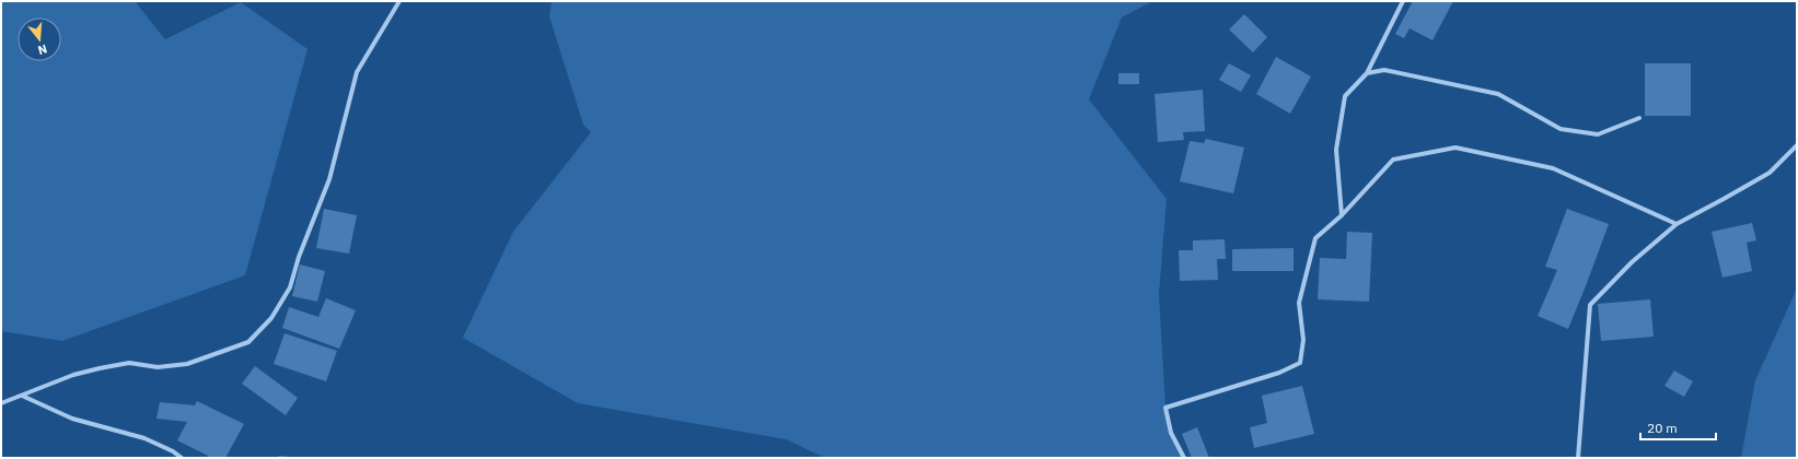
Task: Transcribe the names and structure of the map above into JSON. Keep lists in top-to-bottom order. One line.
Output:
{"scale_bar":"20 m","north":"bottom"}
